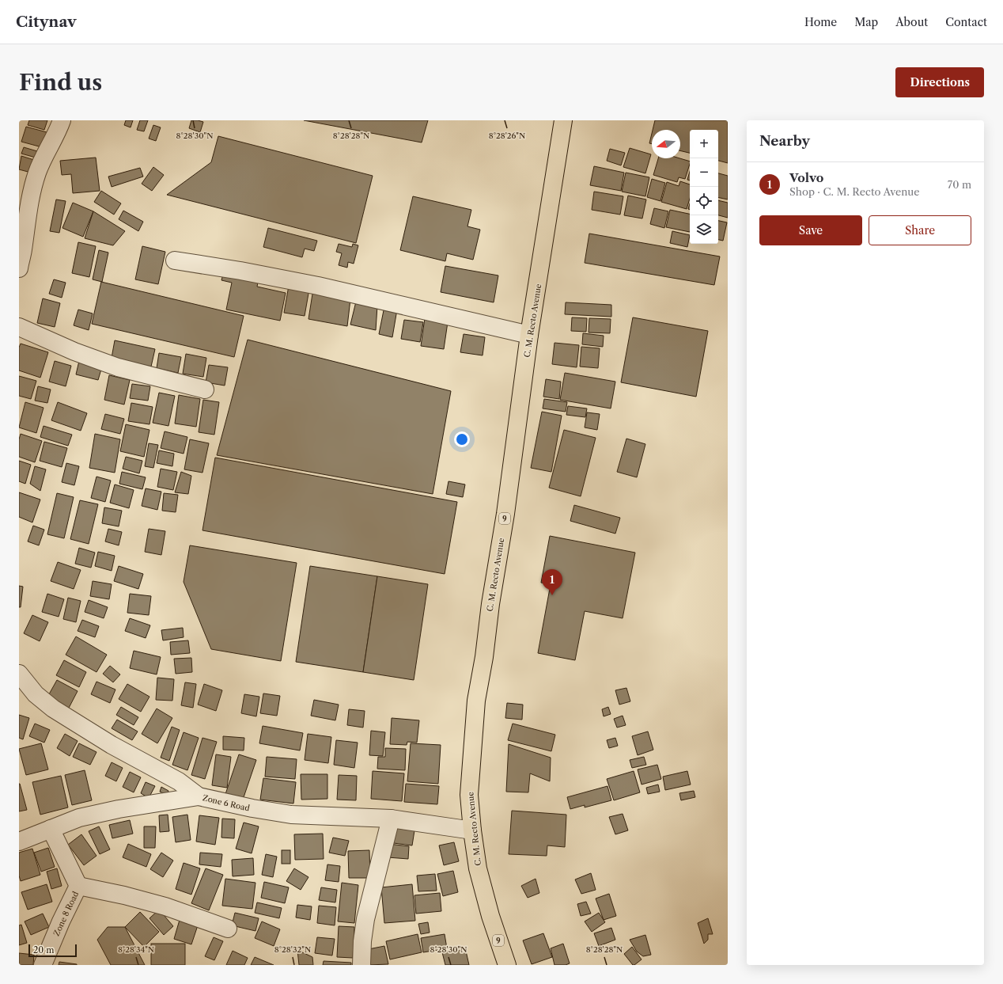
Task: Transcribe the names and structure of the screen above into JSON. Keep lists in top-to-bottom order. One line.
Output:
{"streets":{"highway":["C. M. Recto Avenue","9"],"street":["Zone 6 Road","Zone 8 Road"]},"crossings":[["C. M. Recto Avenue","Zone 6 Road"]],"scale_bar":"20 m","north":"left","page":{"header":"Citynav","nav":["Home","Map","About","Contact"],"buttons":["Directions",["Save","Share"]],"title":"Find us","heading":"Nearby","map_buttons":["+","−"],"list":[{"mark":"1","name":"Volvo","note":"Shop · C. M. Recto Avenue","value":"70 m"}],"pins":"1","scale":"20 m"},"coordinates":["8°28'30\"N","8°28'28\"N","8°28'26\"N","8°28'34\"N","8°28'32\"N"]}
